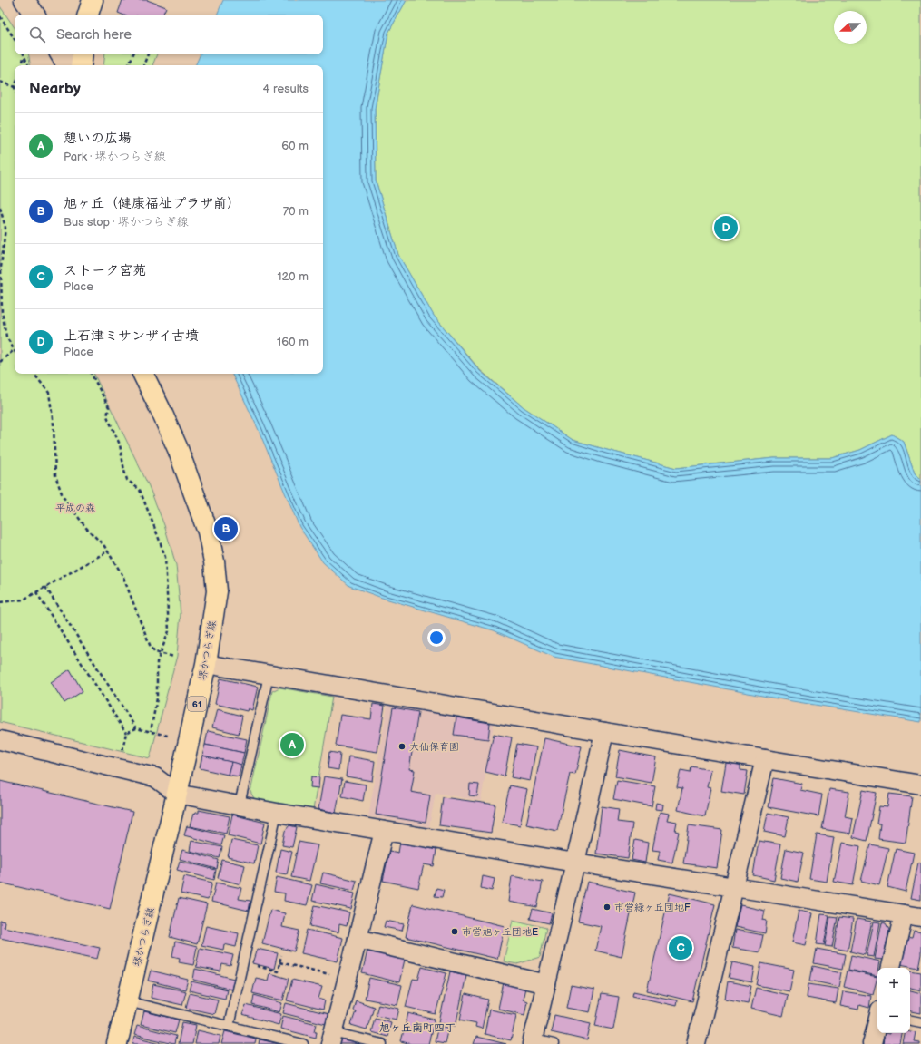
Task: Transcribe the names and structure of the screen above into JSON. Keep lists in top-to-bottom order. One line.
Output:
{"streets":{"main road":["堺かつらぎ線","61"]},"districts":["旭ヶ丘南町四丁"],"parks":["平成の森"],"places":["大仙保育園","市営緑ヶ丘団地F","市営旭ヶ丘団地E"],"north":"left","page":{"search":"Search here","heading":["Nearby","4 results"],"list":[{"mark":"A","name":"憩いの広場","note":"Park · 堺かつらぎ線","value":"60 m"},{"mark":"B","name":"旭ヶ丘（健康福祉プラザ前）","note":"Bus stop · 堺かつらぎ線","value":"70 m"},{"mark":"C","name":"ストーク宮苑","note":"Place","value":"120 m"},{"mark":"D","name":"上石津ミサンザイ古墳","note":"Place","value":"160 m"}],"pins":["D","B","A","C"],"map_buttons":["+","−"]}}
